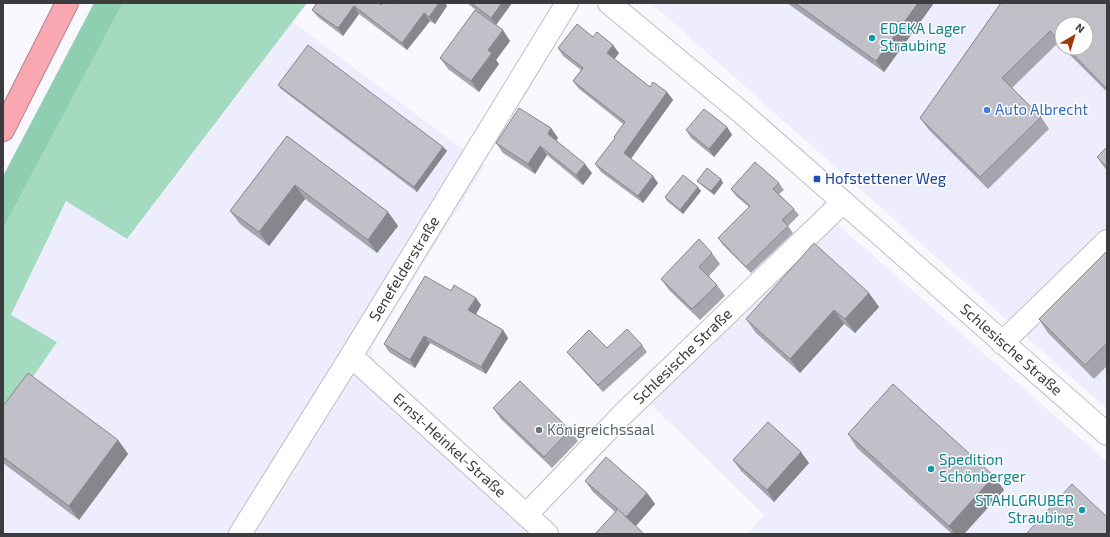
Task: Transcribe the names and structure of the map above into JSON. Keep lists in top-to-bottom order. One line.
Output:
{"streets":{"street":["Senefelderstraße","Schlesische Straße","Ernst-Heinkel-Straße"]},"crossings":[["Senefelderstraße","Ernst-Heinkel-Straße"],["Schlesische Straße","Ernst-Heinkel-Straße"]],"places":{"other":["EDEKA Lager Straubing","Auto Albrecht","Königreichssaal","Spedition Schönberger","STAHLGRUBER Straubing"],"transit":["Hofstettener Weg"]},"north":"top right"}
